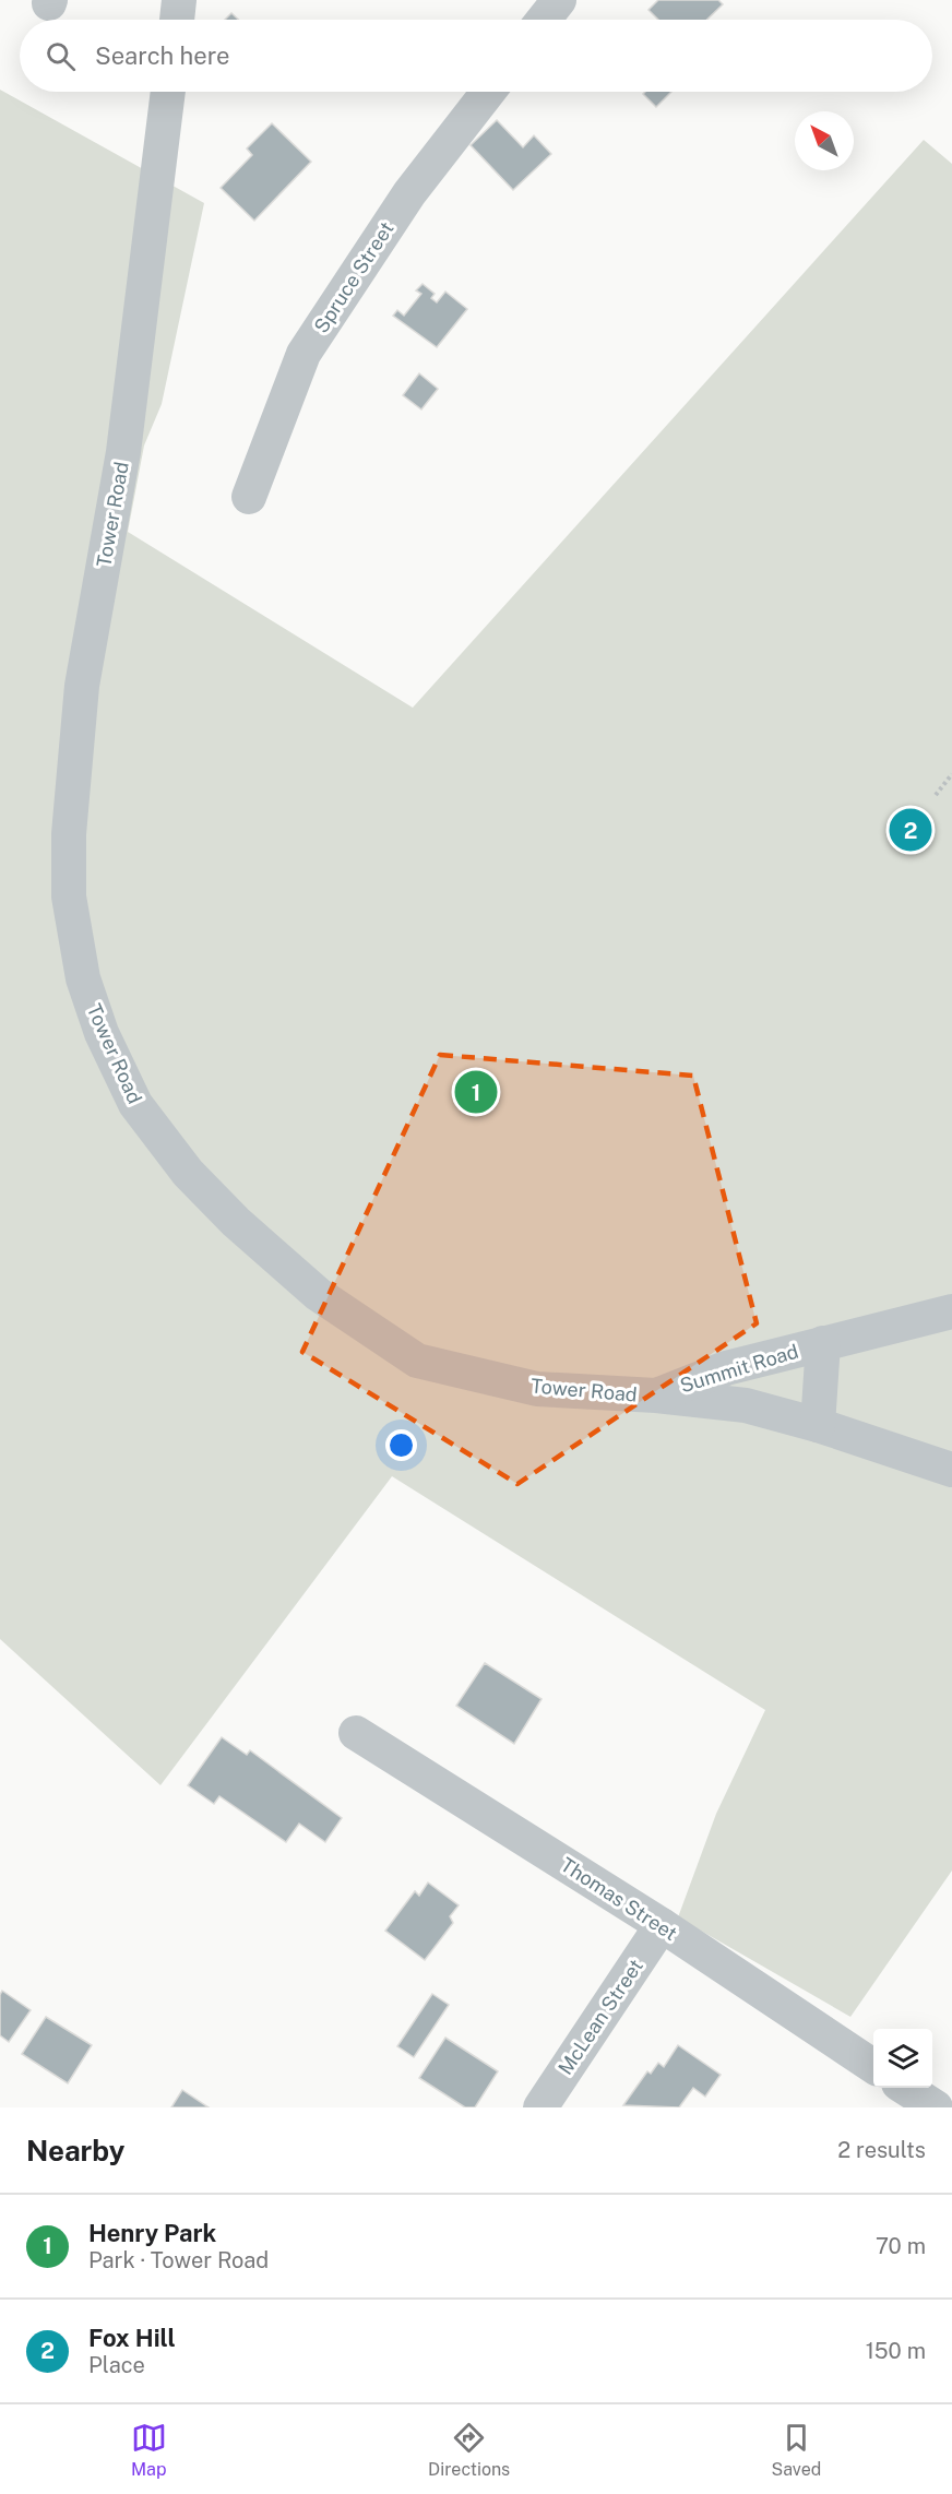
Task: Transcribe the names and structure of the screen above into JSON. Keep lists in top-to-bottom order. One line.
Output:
{"streets":{"street":["Spruce Street","Tower Road","Summit Road","Thomas Street","McLean Street"]},"crossings":[["Tower Road","Summit Road"],["Thomas Street","McLean Street"]],"north":"top left","page":{"search":"Search here","pins":["2","1"],"heading":["Nearby","2 results"],"list":[{"mark":"1","name":"Henry Park","note":"Park · Tower Road","value":"70 m"},{"mark":"2","name":"Fox Hill","note":"Place","value":"150 m"}],"nav":["Map","Directions","Saved"]}}
